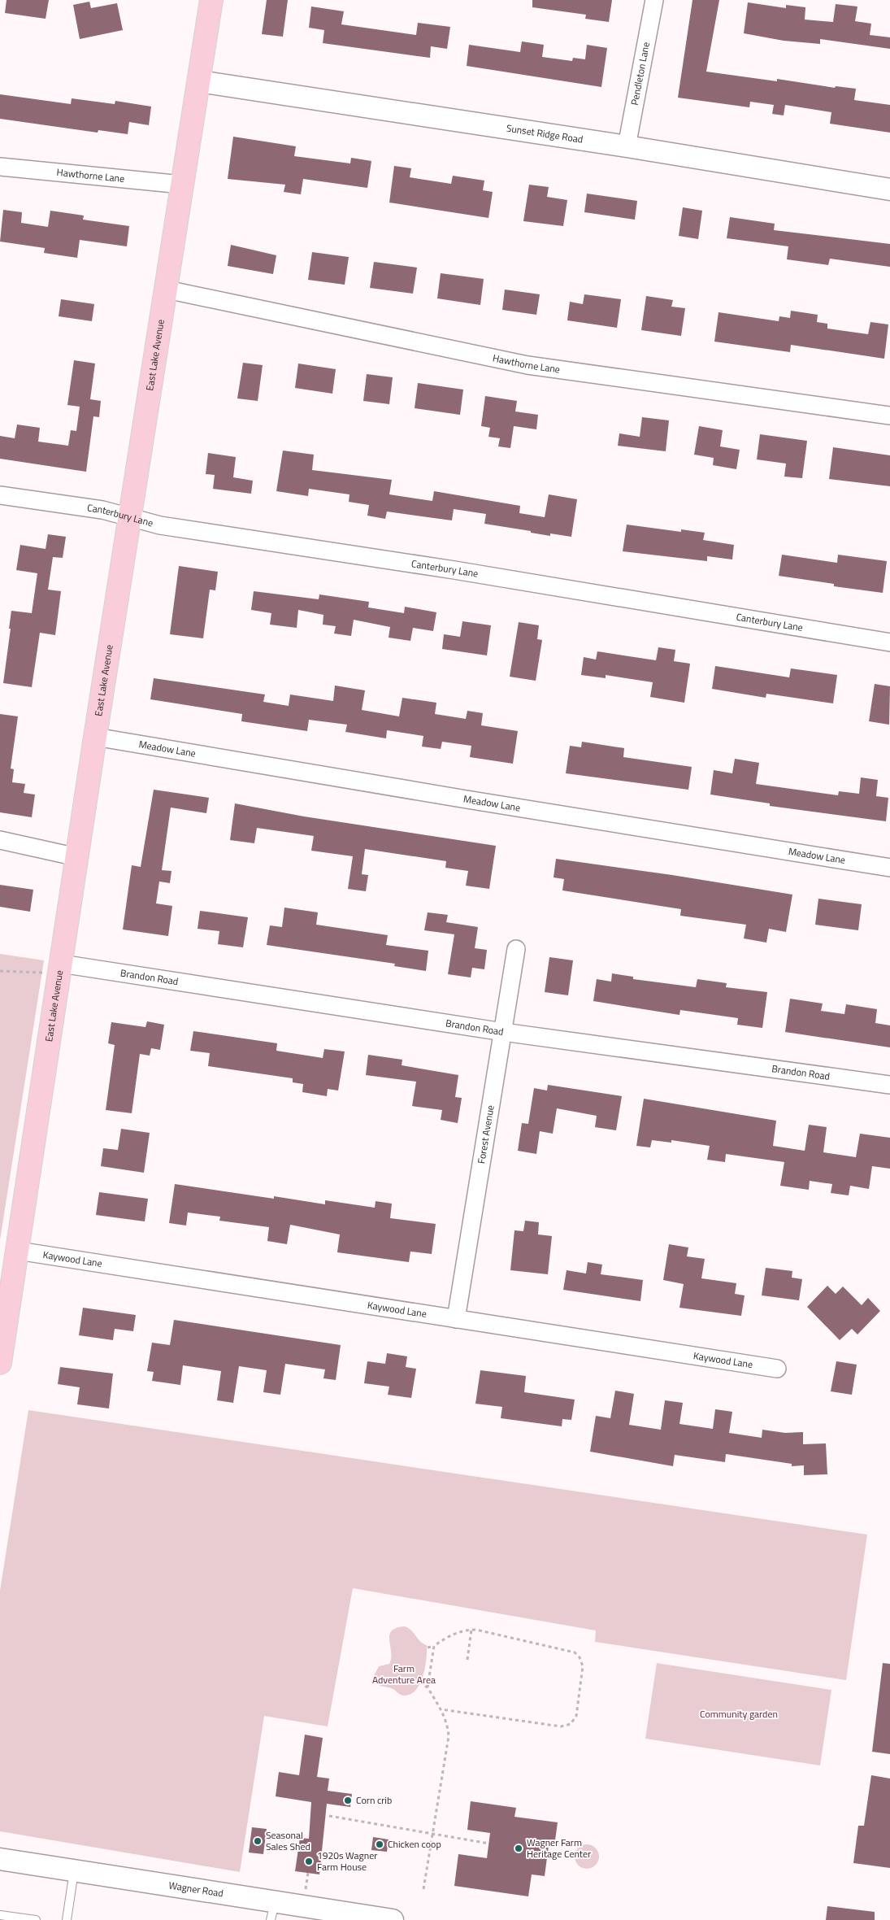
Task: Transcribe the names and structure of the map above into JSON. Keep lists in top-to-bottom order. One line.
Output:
{"streets":{"main road":["East Lake Avenue"],"street":["Pendleton Lane","Sunset Ridge Road","Hawthorne Lane","Canterbury Lane","Meadow Lane","Brandon Road","Forest Avenue","Kaywood Lane","Wagner Road"]},"crossings":[["Pendleton Lane","Sunset Ridge Road"],["Sunset Ridge Road","East Lake Avenue"],["Hawthorne Lane","East Lake Avenue"],["East Lake Avenue","Canterbury Lane"],["East Lake Avenue","Meadow Lane"],["East Lake Avenue","Brandon Road"],["East Lake Avenue","Kaywood Lane"],["Brandon Road","Forest Avenue"],["Forest Avenue","Kaywood Lane"]],"parks":["Farm Adventure Area","Community garden"],"places":["Corn crib","Seasonal Sales Shed","Chicken coop","Wagner Farm Heritage Center","1920s Wagner Farm House"]}
